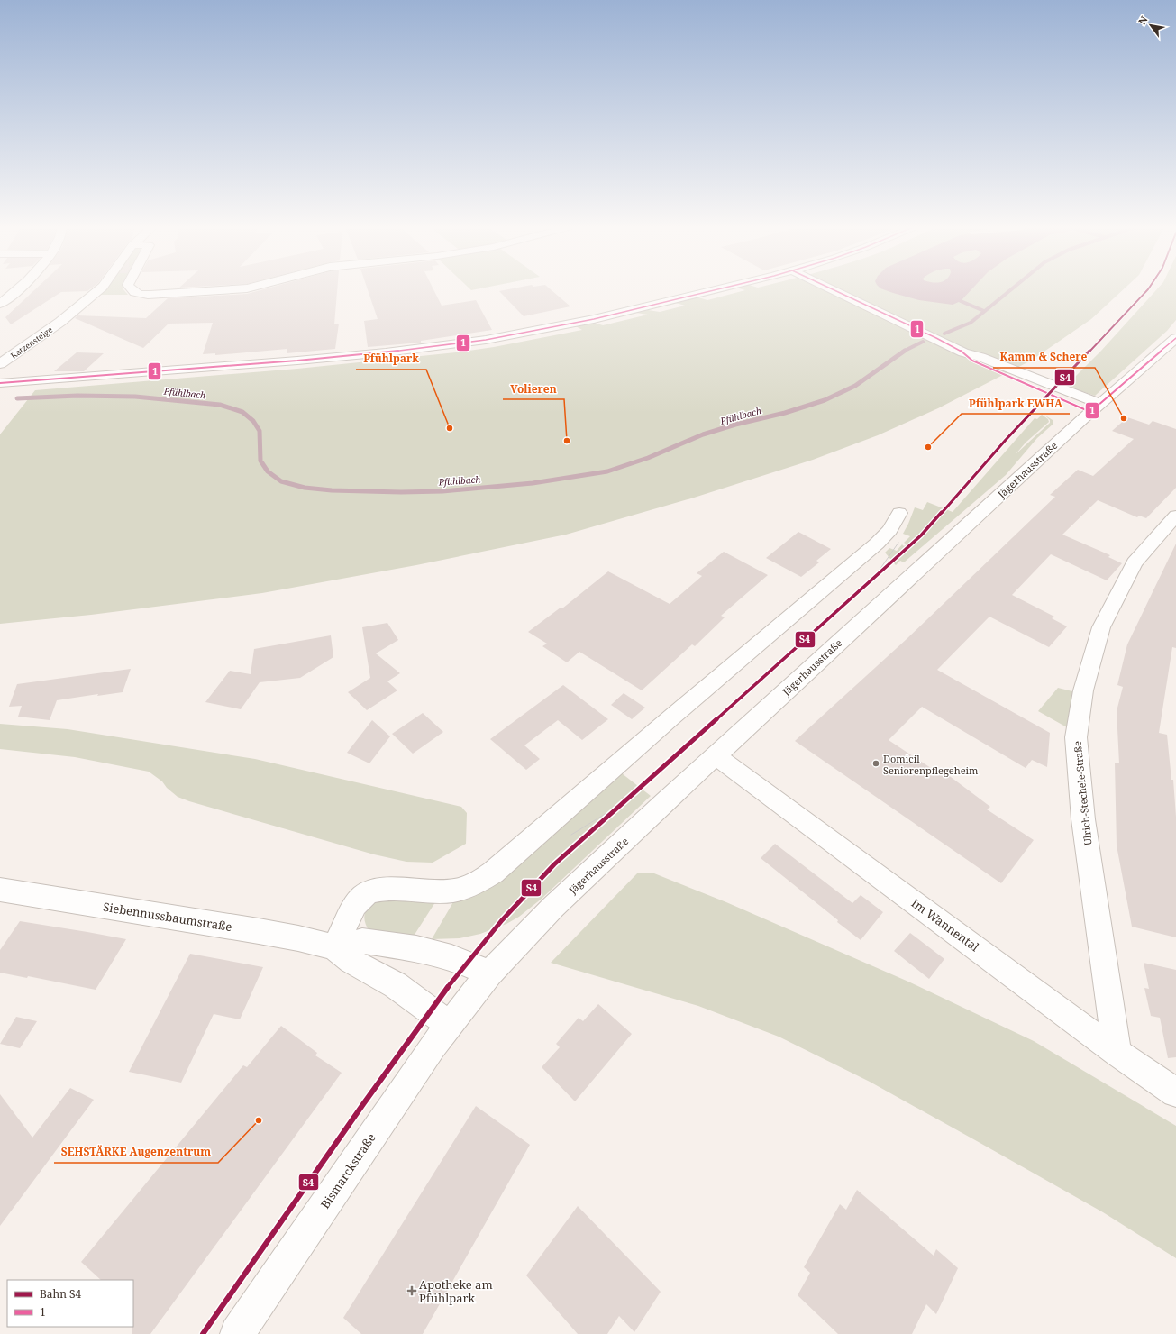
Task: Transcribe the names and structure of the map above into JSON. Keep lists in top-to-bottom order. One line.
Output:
{"streets":{"street":["Katzensteige","Jägerhausstraße","Ulrich-Stechele-Straße","Siebennussbaumstraße","Im Wannental","Bismarckstraße"]},"crossings":[["Jägerhausstraße","Siebennussbaumstraße"],["Jägerhausstraße","Im Wannental"],["Jägerhausstraße","Bismarckstraße"],["Ulrich-Stechele-Straße","Im Wannental"],["Siebennussbaumstraße","Bismarckstraße"]],"water":["Pfühlbach"],"places":{"other":["Kamm & Schere","Pfühlpark","Volieren","Pfühlpark EWHA","Domicil Seniorenpflegeheim","SEHSTÄRKE Augenzentrum"],"health":["Apotheke am Pfühlpark"]},"lines":["rail line S4","transit line 1"],"legend":["Bahn S4","1"],"north":"top left"}
